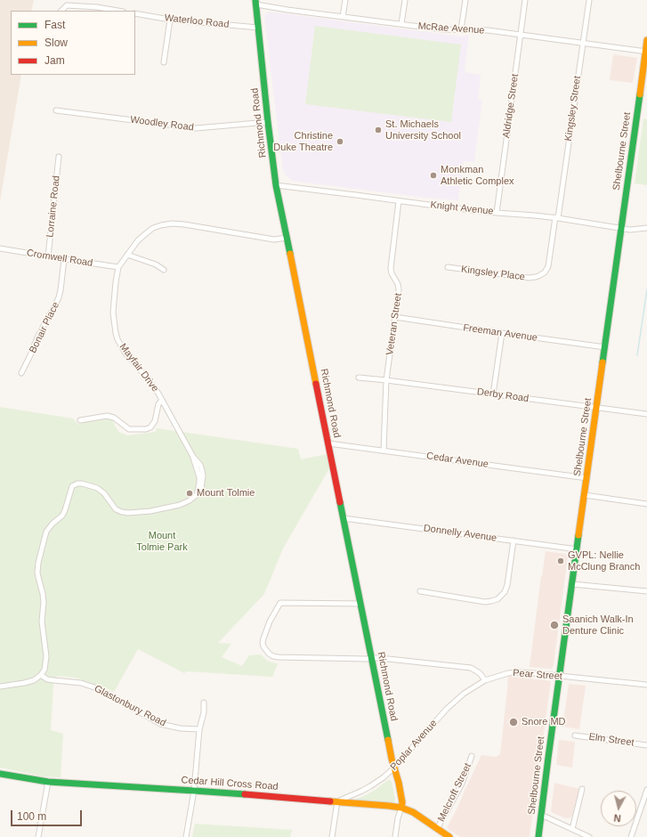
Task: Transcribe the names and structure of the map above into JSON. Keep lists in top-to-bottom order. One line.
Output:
{"streets":{"main road":["Richmond Road","Shelbourne Street","Cedar Hill Cross Road"],"street":["Waterloo Road","McRae Avenue","Aldridge Street","Kingsley Street","Woodley Road","Lorraine Road","Knight Avenue","Cromwell Road","Kingsley Place","Veteran Street","Bonair Place","Freeman Avenue","Mayfair Drive","Derby Road","Cedar Avenue","Donnelly Avenue","Pear Street","Glastonbury Road","Elm Street","Poplar Avenue","Melcroft Street"]},"crossings":[["Waterloo Road","Richmond Road"],["McRae Avenue","Aldridge Street"],["McRae Avenue","Kingsley Street"],["McRae Avenue","Richmond Road"],["McRae Avenue","Shelbourne Street"],["Aldridge Street","Knight Avenue"],["Kingsley Street","Knight Avenue"],["Kingsley Street","Kingsley Place"],["Richmond Road","Woodley Road"],["Richmond Road","Knight Avenue"],["Richmond Road","Mayfair Drive"],["Richmond Road","Cedar Avenue"],["Richmond Road","Donnelly Avenue"],["Richmond Road","Poplar Avenue"],["Richmond Road","Cedar Hill Cross Road"],["Shelbourne Street","Knight Avenue"],["Shelbourne Street","Freeman Avenue"],["Shelbourne Street","Derby Road"],["Shelbourne Street","Cedar Avenue"],["Shelbourne Street","Donnelly Avenue"],["Shelbourne Street","Pear Street"],["Lorraine Road","Cromwell Road"],["Knight Avenue","Kingsley Place"],["Knight Avenue","Veteran Street"],["Cromwell Road","Bonair Place"],["Cromwell Road","Mayfair Drive"],["Veteran Street","Freeman Avenue"],["Veteran Street","Derby Road"],["Veteran Street","Cedar Avenue"],["Mayfair Drive","Glastonbury Road"],["Pear Street","Poplar Avenue"],["Poplar Avenue","Cedar Hill Cross Road"],["Cedar Hill Cross Road","Melcroft Street"]],"parks":["Mount Tolmie Park"],"places":["St. Michaels University School","Christine Duke Theatre","Monkman Athletic Complex","Mount Tolmie","GVPL: Nellie McClung Branch","Saanich Walk-In Denture Clinic","Snore MD"],"legend":["Fast","Slow","Jam"],"scale_bar":"100 m","north":"bottom"}
